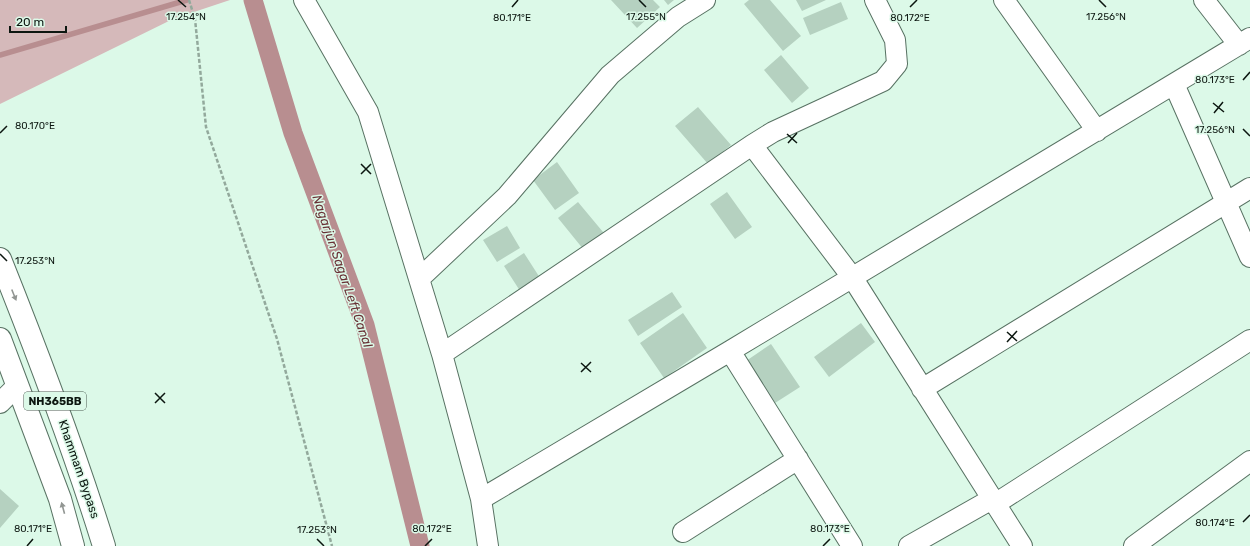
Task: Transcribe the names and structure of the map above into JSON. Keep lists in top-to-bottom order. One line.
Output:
{"streets":{"highway":["NH365BB","Khammam Bypass"]},"water":["Nagarjun Sagar Left Canal"],"scale_bar":"20 m","coordinates":["17.254°N","17.255°N","17.256°N","80.171°E","80.172°E","80.173°E","80.170°E","17.253°N","80.174°E"]}
